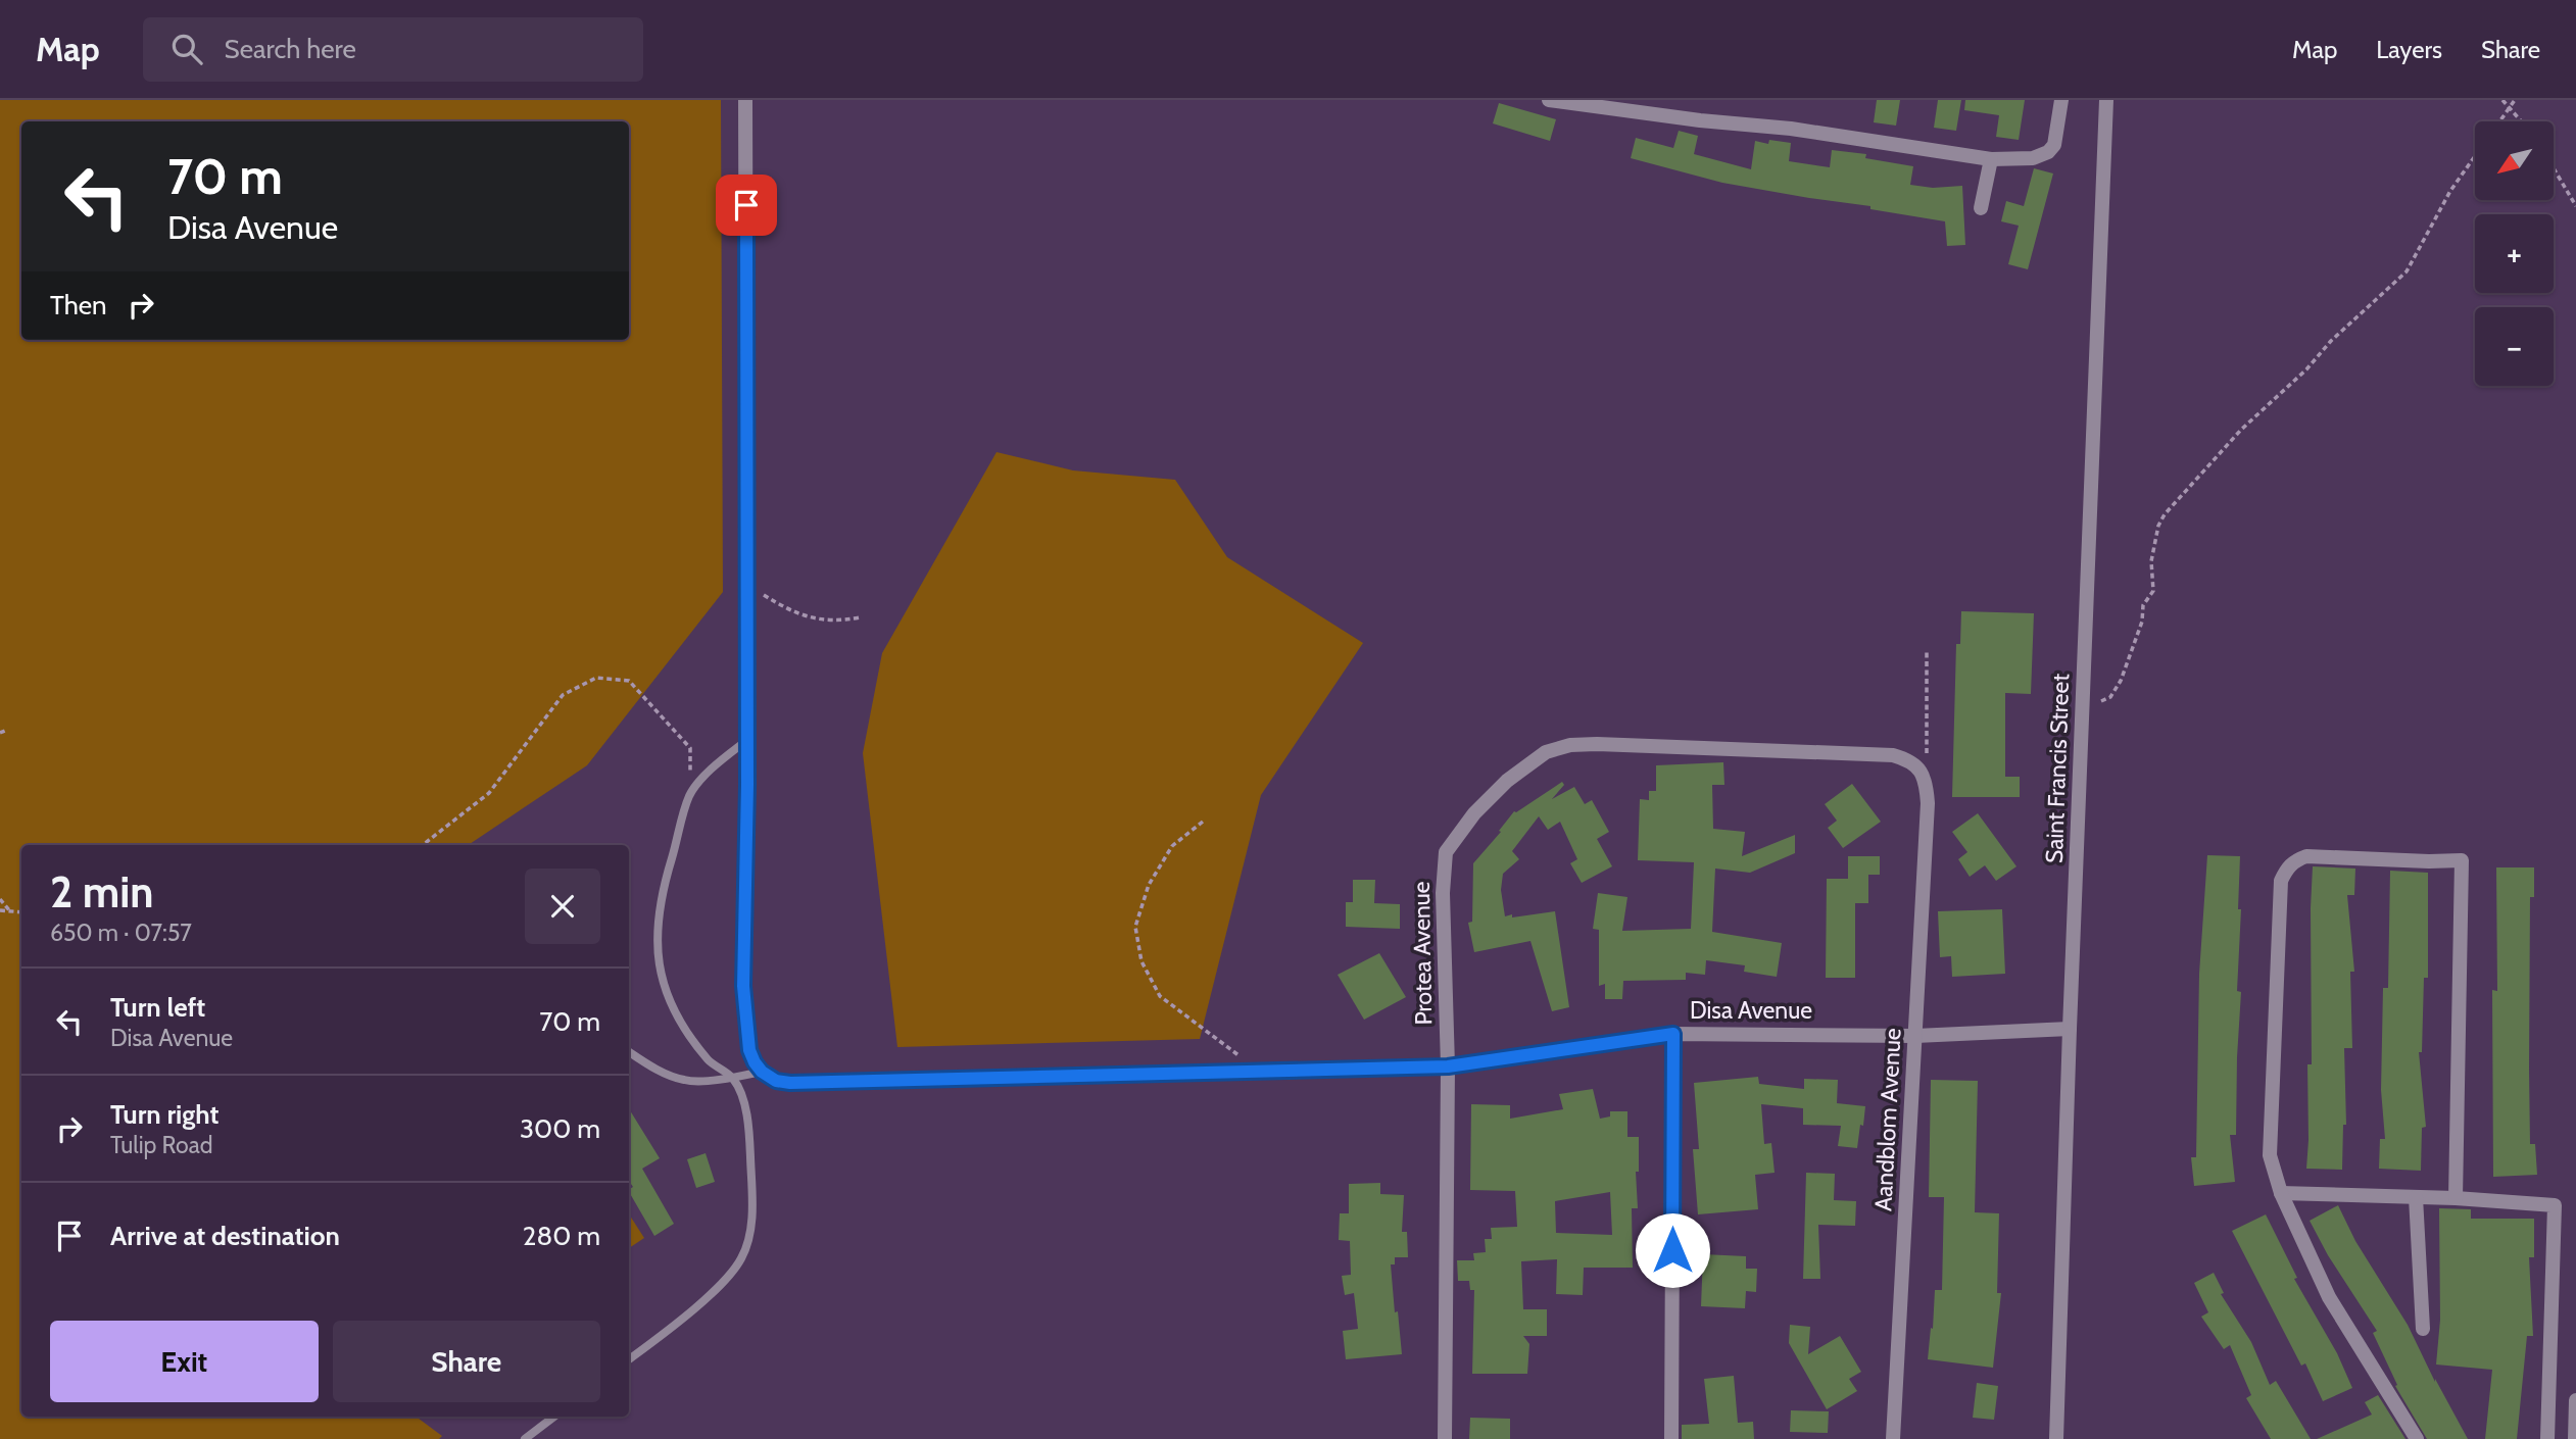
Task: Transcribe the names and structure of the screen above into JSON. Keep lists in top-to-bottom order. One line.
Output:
{"streets":{"street":["Saint Francis Street","Protea Avenue","Disa Avenue","Aandblom Avenue"]},"crossings":[["Saint Francis Street","Disa Avenue"],["Protea Avenue","Disa Avenue"],["Protea Avenue","Aandblom Avenue"],["Disa Avenue","Aandblom Avenue"]],"north":"bottom left","page":{"header":"Map","search":"Search here","nav":["Map","Layers","Share"],"map_buttons":["+","−"],"turn":["70 m","Disa Avenue"],"then":"Then","heading":["2 min","650 m · 07:57"],"list":[{"name":"Turn left","note":"Disa Avenue","value":"70 m"},{"name":"Turn right","note":"Tulip Road","value":"300 m"},{"name":"Arrive at destination","value":"280 m"}],"buttons":["Exit","Share"]}}
